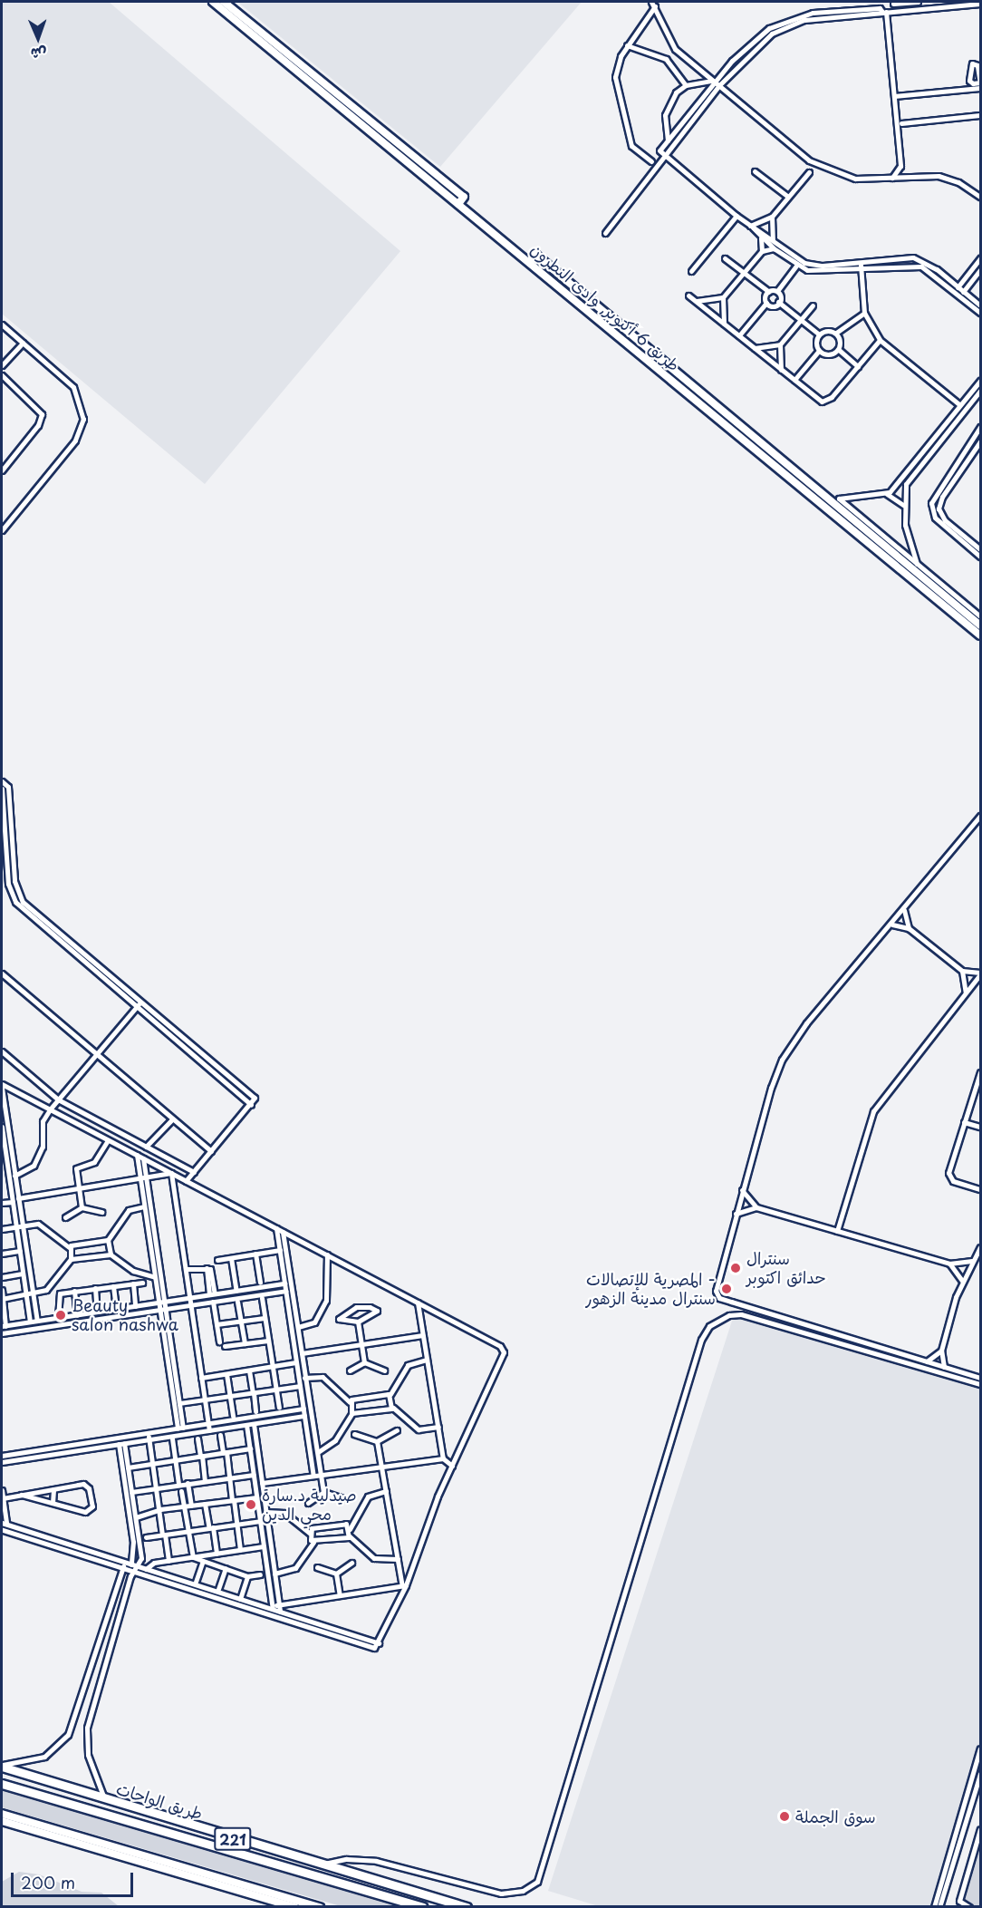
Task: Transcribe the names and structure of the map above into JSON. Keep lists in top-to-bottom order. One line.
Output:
{"streets":{"highway":["طريق الواحات","221"],"street":["طريق 6 أكتوبر, وادى النطرون"]},"places":["سنترال حدائق اكتوبر","المصرية للإتصالات - سنترال مدينة الزهور","Beauty salon nashwa","صيدلية د.سارة محي الدين","سوق الجملة"],"scale_bar":"200 m","north":"bottom"}
